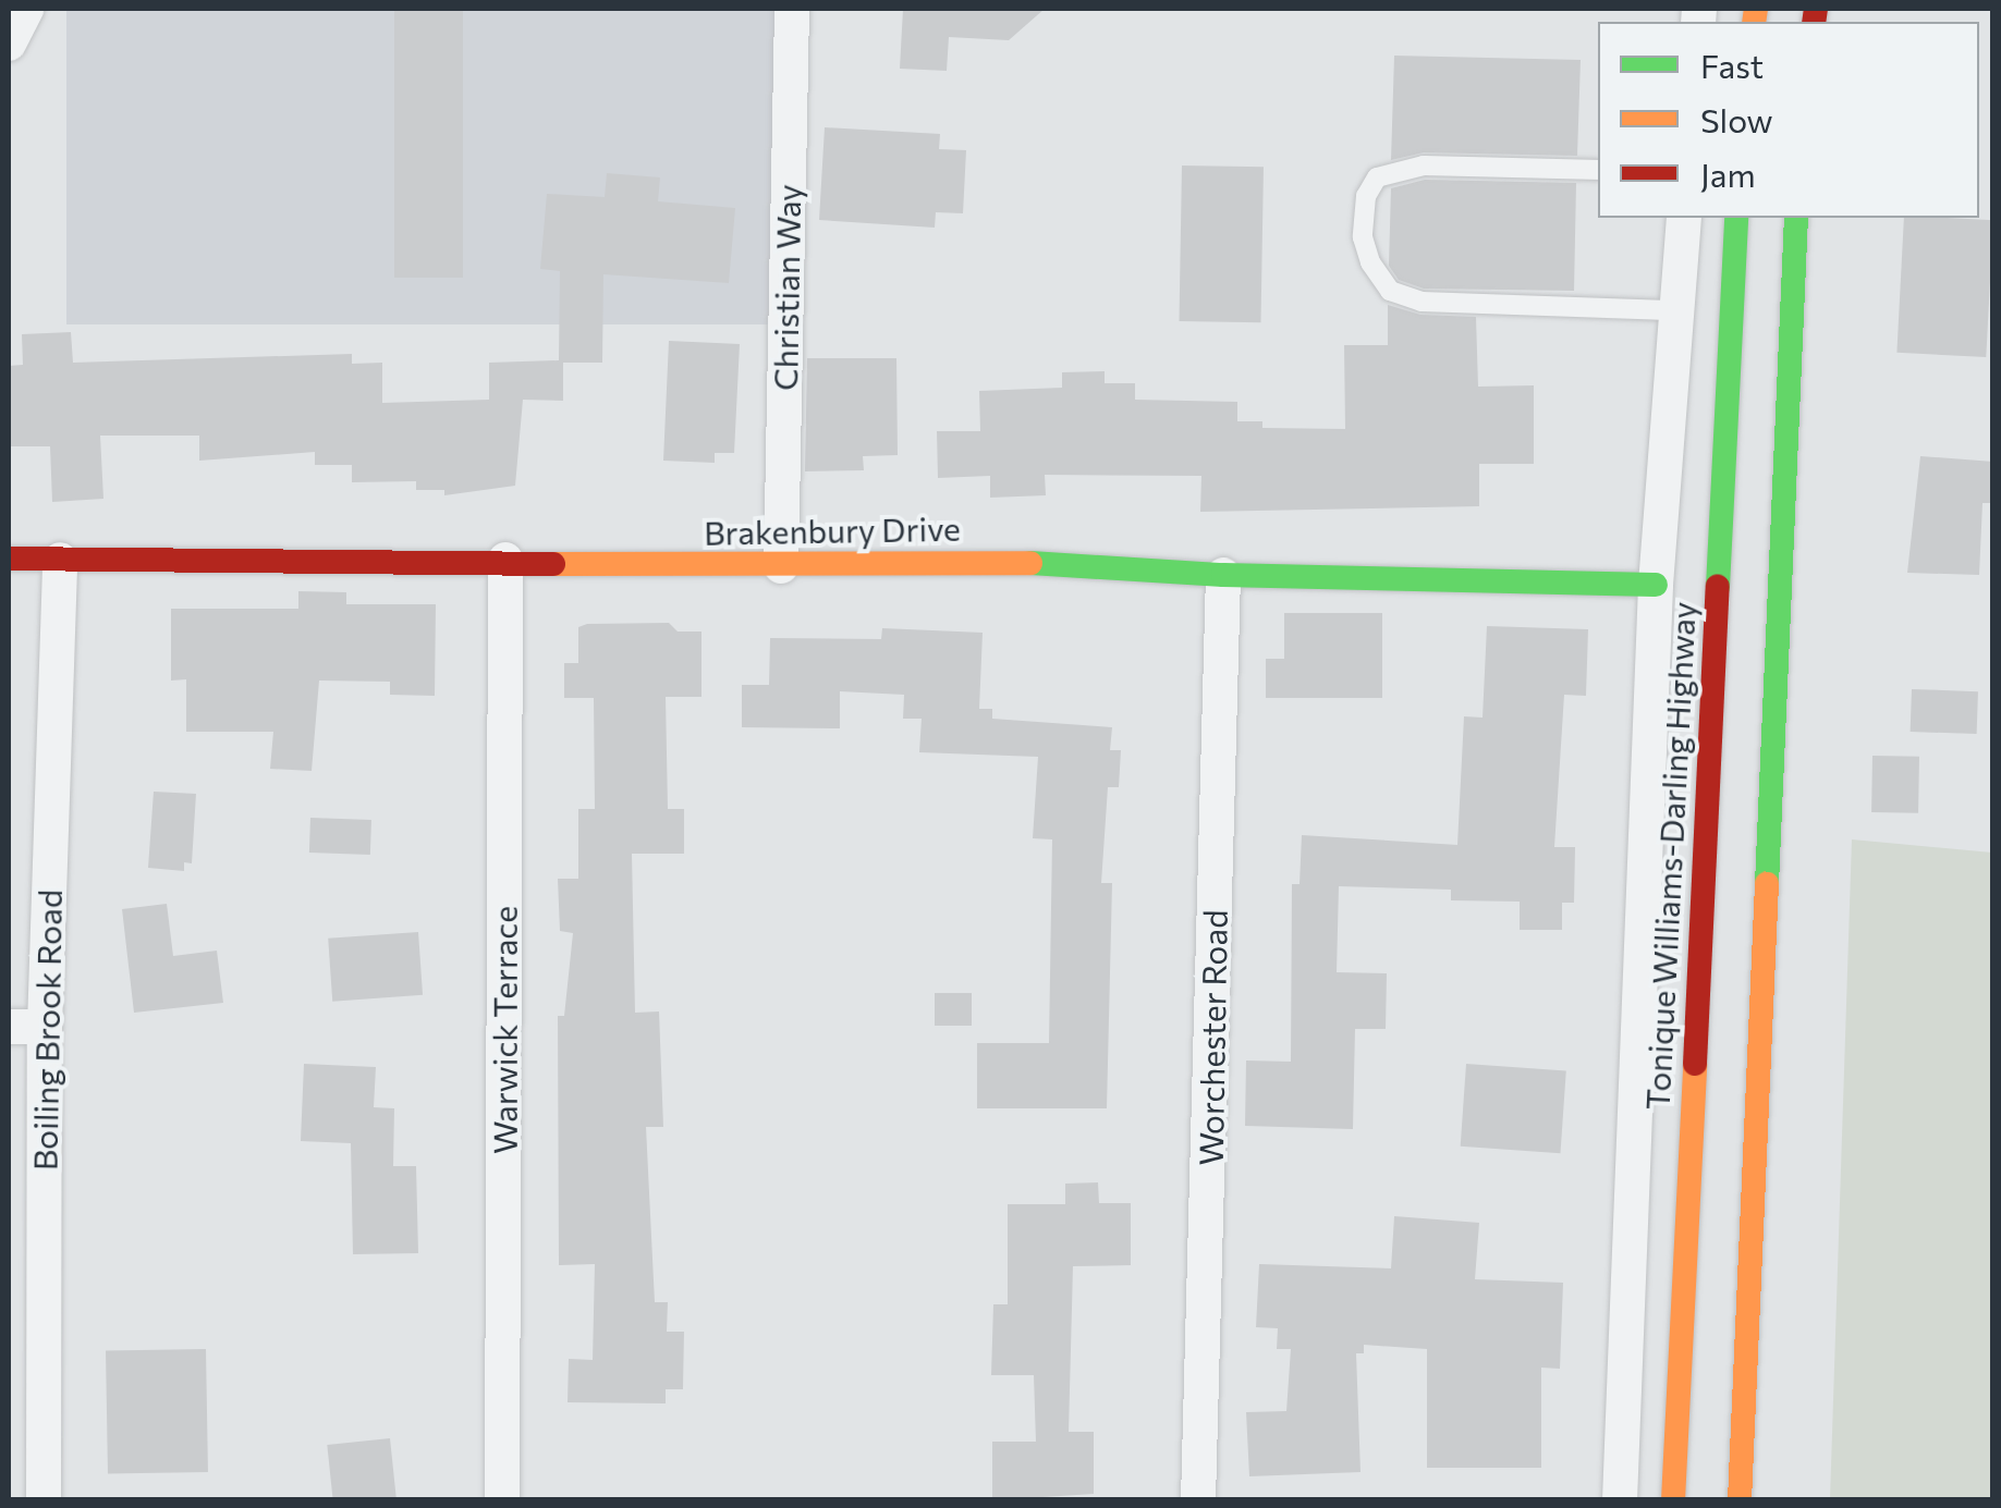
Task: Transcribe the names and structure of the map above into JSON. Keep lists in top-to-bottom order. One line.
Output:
{"streets":{"main road":["Brakenbury Drive","Tonique Williams-Darling Highway"],"street":["Christian Way","Boiling Brook Road","Warwick Terrace","Worchester Road"]},"crossings":[["Christian Way","Brakenbury Drive"],["Brakenbury Drive","Boiling Brook Road"],["Brakenbury Drive","Warwick Terrace"],["Brakenbury Drive","Worchester Road"]],"legend":["Fast","Slow","Jam"]}
